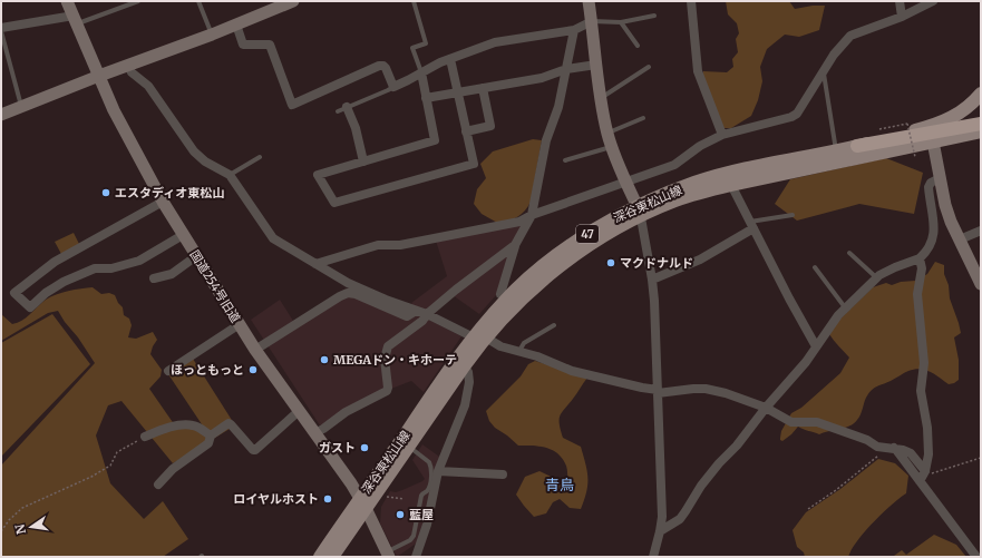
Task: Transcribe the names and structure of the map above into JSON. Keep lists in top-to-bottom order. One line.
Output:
{"streets":{"main road":["深谷東松山線","47"],"street":["国道254号旧道"]},"crossings":[["深谷東松山線","国道254号旧道"]],"districts":["青鳥"],"places":["エスタディオ東松山","マクドナルド","MEGAドン・キホーテ","ほっともっと","ガスト","ロイヤルホスト","藍屋"],"north":"left"}
